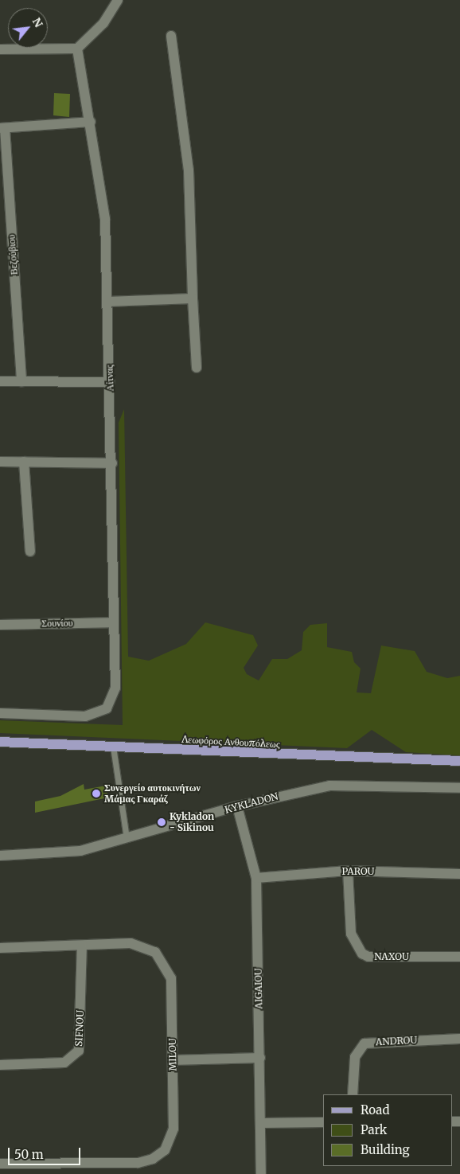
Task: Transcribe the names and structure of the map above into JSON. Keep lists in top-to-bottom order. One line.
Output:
{"streets":{"main road":["Λεωφόρος Ανθουπόλεως"],"street":["Βεζούβιου","Αίτνας","Σουνίου","KYKLADON","PAROU","NAXOU","AIGAIOU","SIFNOU","ANDROU","MILOU"]},"crossings":[["Αίτνας","Σουνίου"],["KYKLADON","AIGAIOU"],["PAROU","NAXOU"],["PAROU","AIGAIOU"],["SIFNOU","MILOU"]],"places":["Συνεργείο αυτοκινήτων Μάμας Γκαράζ","Kykladon - Sikinou"],"legend":["Road","Park","Building"],"scale_bar":"50 m","north":"top right"}
